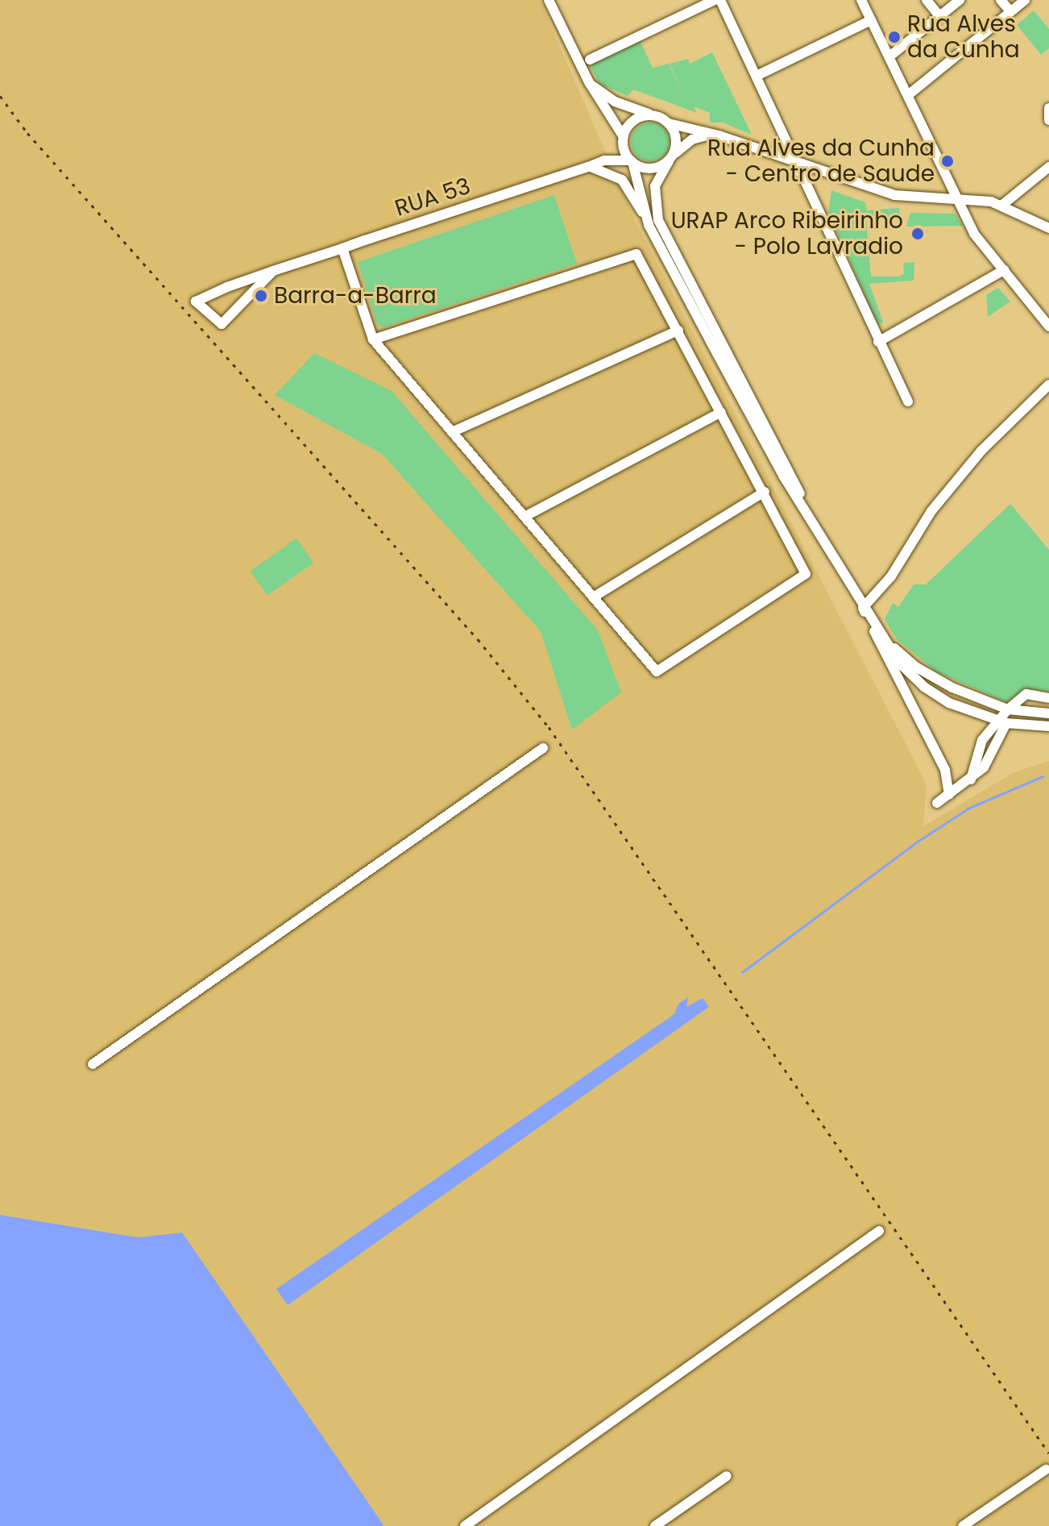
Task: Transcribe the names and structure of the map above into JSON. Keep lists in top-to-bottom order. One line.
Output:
{"streets":{"street":["RUA 53"]},"places":["Rua Alves da Cunha","Rua Alves da Cunha - Centro de Saude","URAP Arco Ribeirinho - Polo Lavradio","Barra-a-Barra"]}
